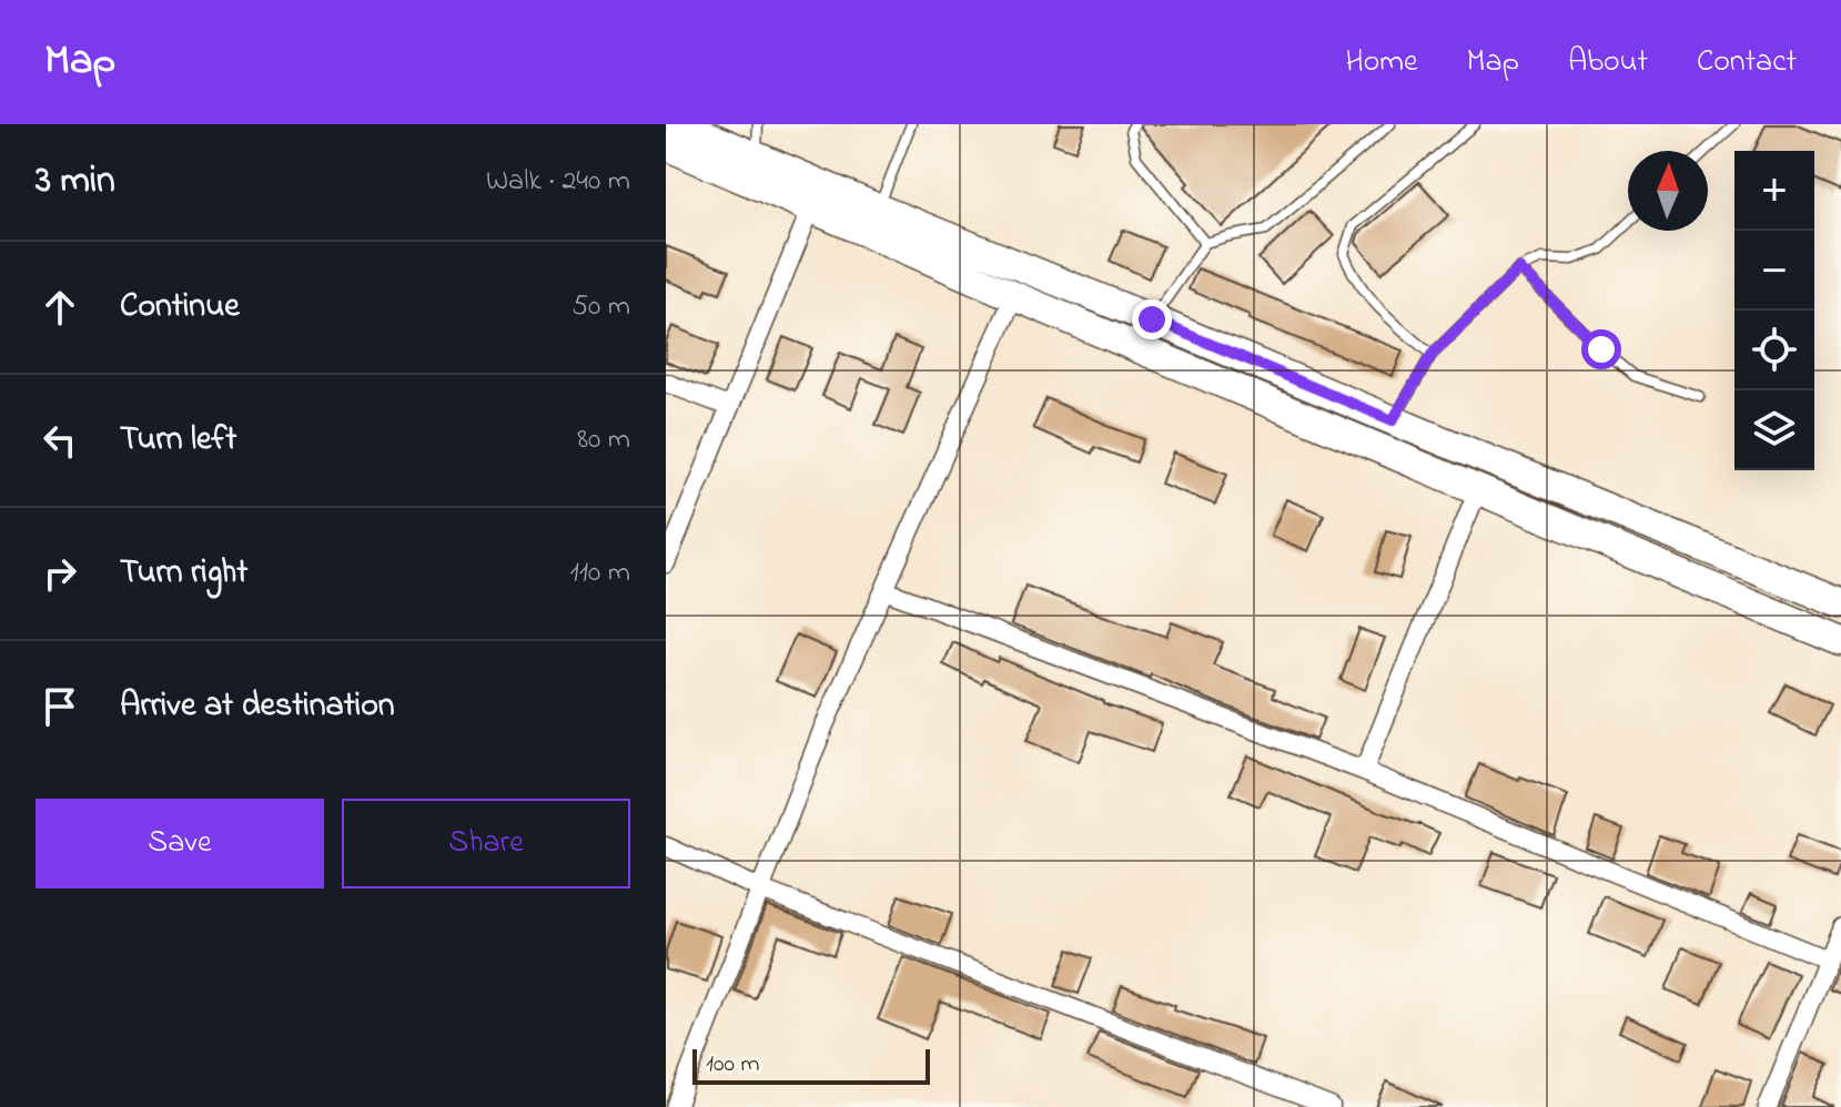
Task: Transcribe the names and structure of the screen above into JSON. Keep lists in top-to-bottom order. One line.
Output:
{"scale_bar":"100 m","north":"top","page":{"header":"Map","nav":["Home","Map","About","Contact"],"heading":["3 min","Walk · 240 m"],"map_buttons":["+","−"],"list":[["Continue","50 m"],["Turn left","80 m"],["Turn right","110 m"],"Arrive at destination"],"buttons":["Save","Share"],"scale":"100 m"}}
